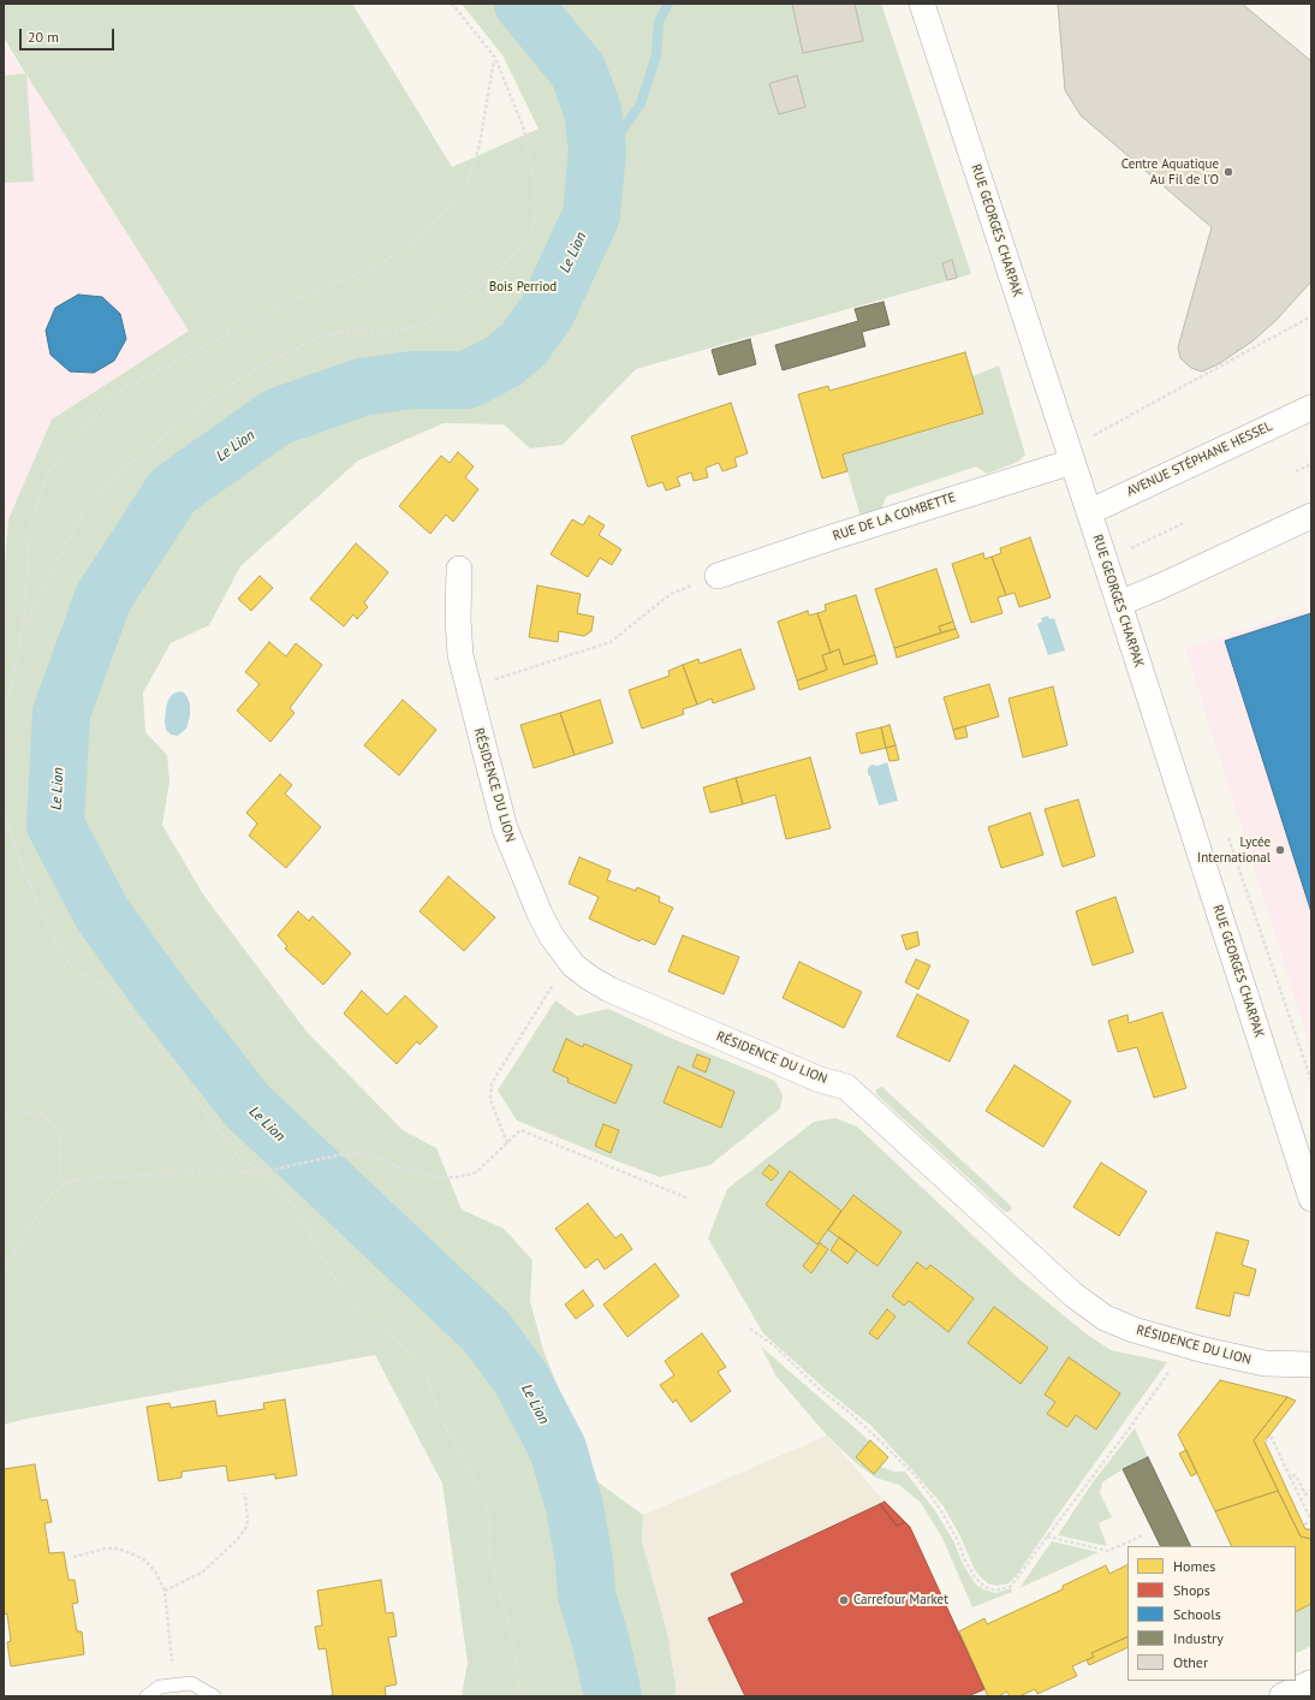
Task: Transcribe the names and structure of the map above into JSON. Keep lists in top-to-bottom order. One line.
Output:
{"streets":{"street":["RUE GEORGES CHARPAK","AVENUE STÉPHANE HESSEL","RUE DE LA COMBETTE","RÉSIDENCE DU LION"]},"crossings":[["RUE GEORGES CHARPAK","AVENUE STÉPHANE HESSEL"],["RUE GEORGES CHARPAK","RUE DE LA COMBETTE"]],"water":["Le Lion"],"parks":["Bois Perriod"],"places":["Centre Aquatique Au Fil de l'O","Lycée International","Carrefour Market"],"legend":["Homes","Shops","Schools","Industry","Other"],"scale_bar":"20 m"}
